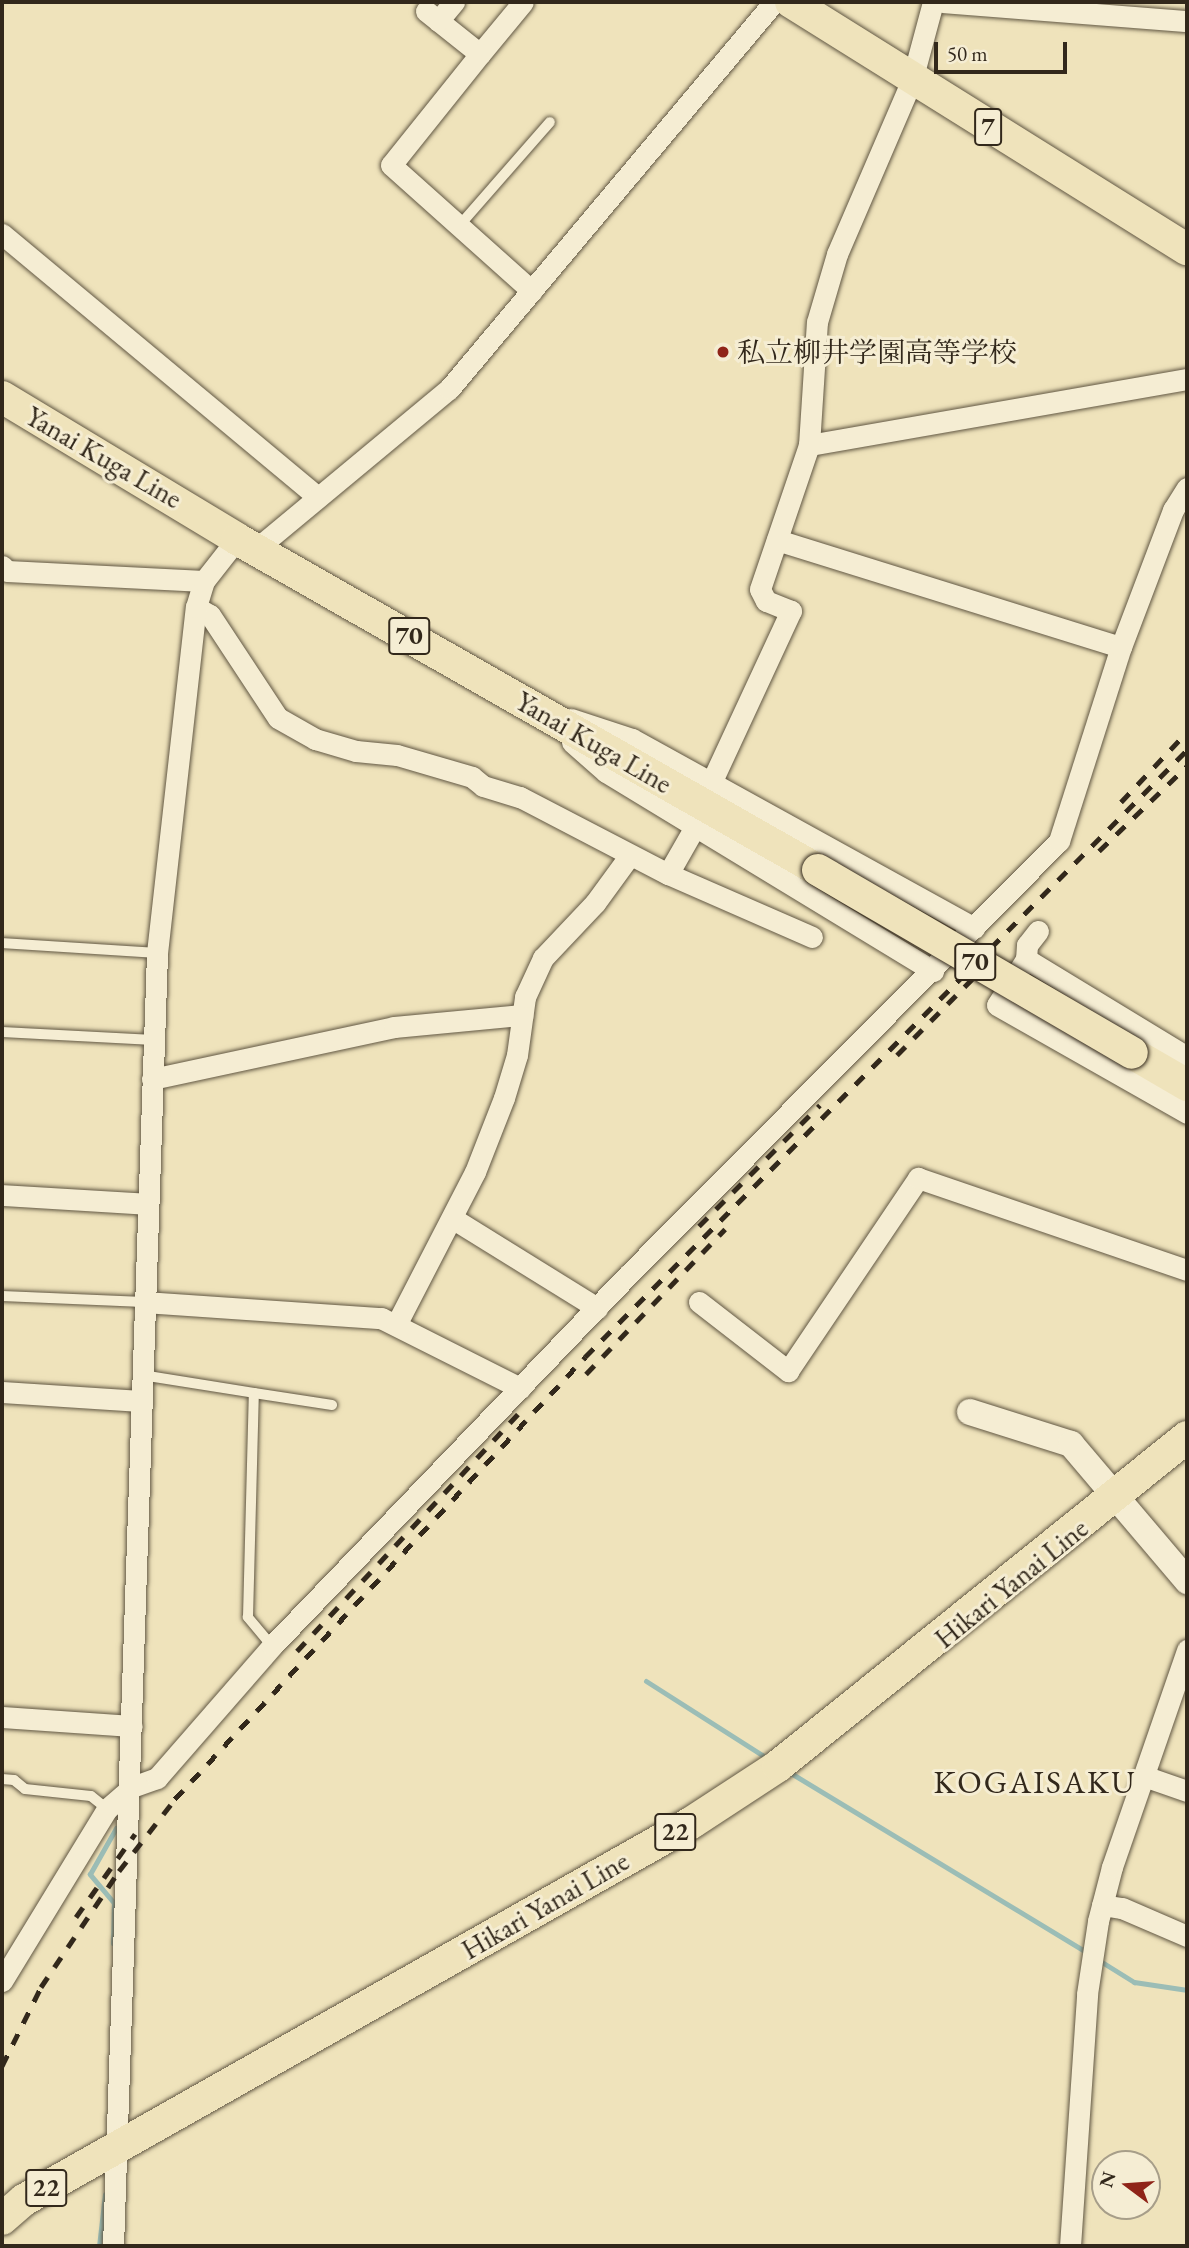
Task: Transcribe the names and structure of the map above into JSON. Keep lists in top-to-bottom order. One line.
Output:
{"streets":{"main road":["7","Yanai Kuga Line","70","Hikari Yanai Line","22"]},"districts":["KOGAISAKU"],"places":["私立柳井学園高等学校"],"scale_bar":"50 m","north":"left"}
